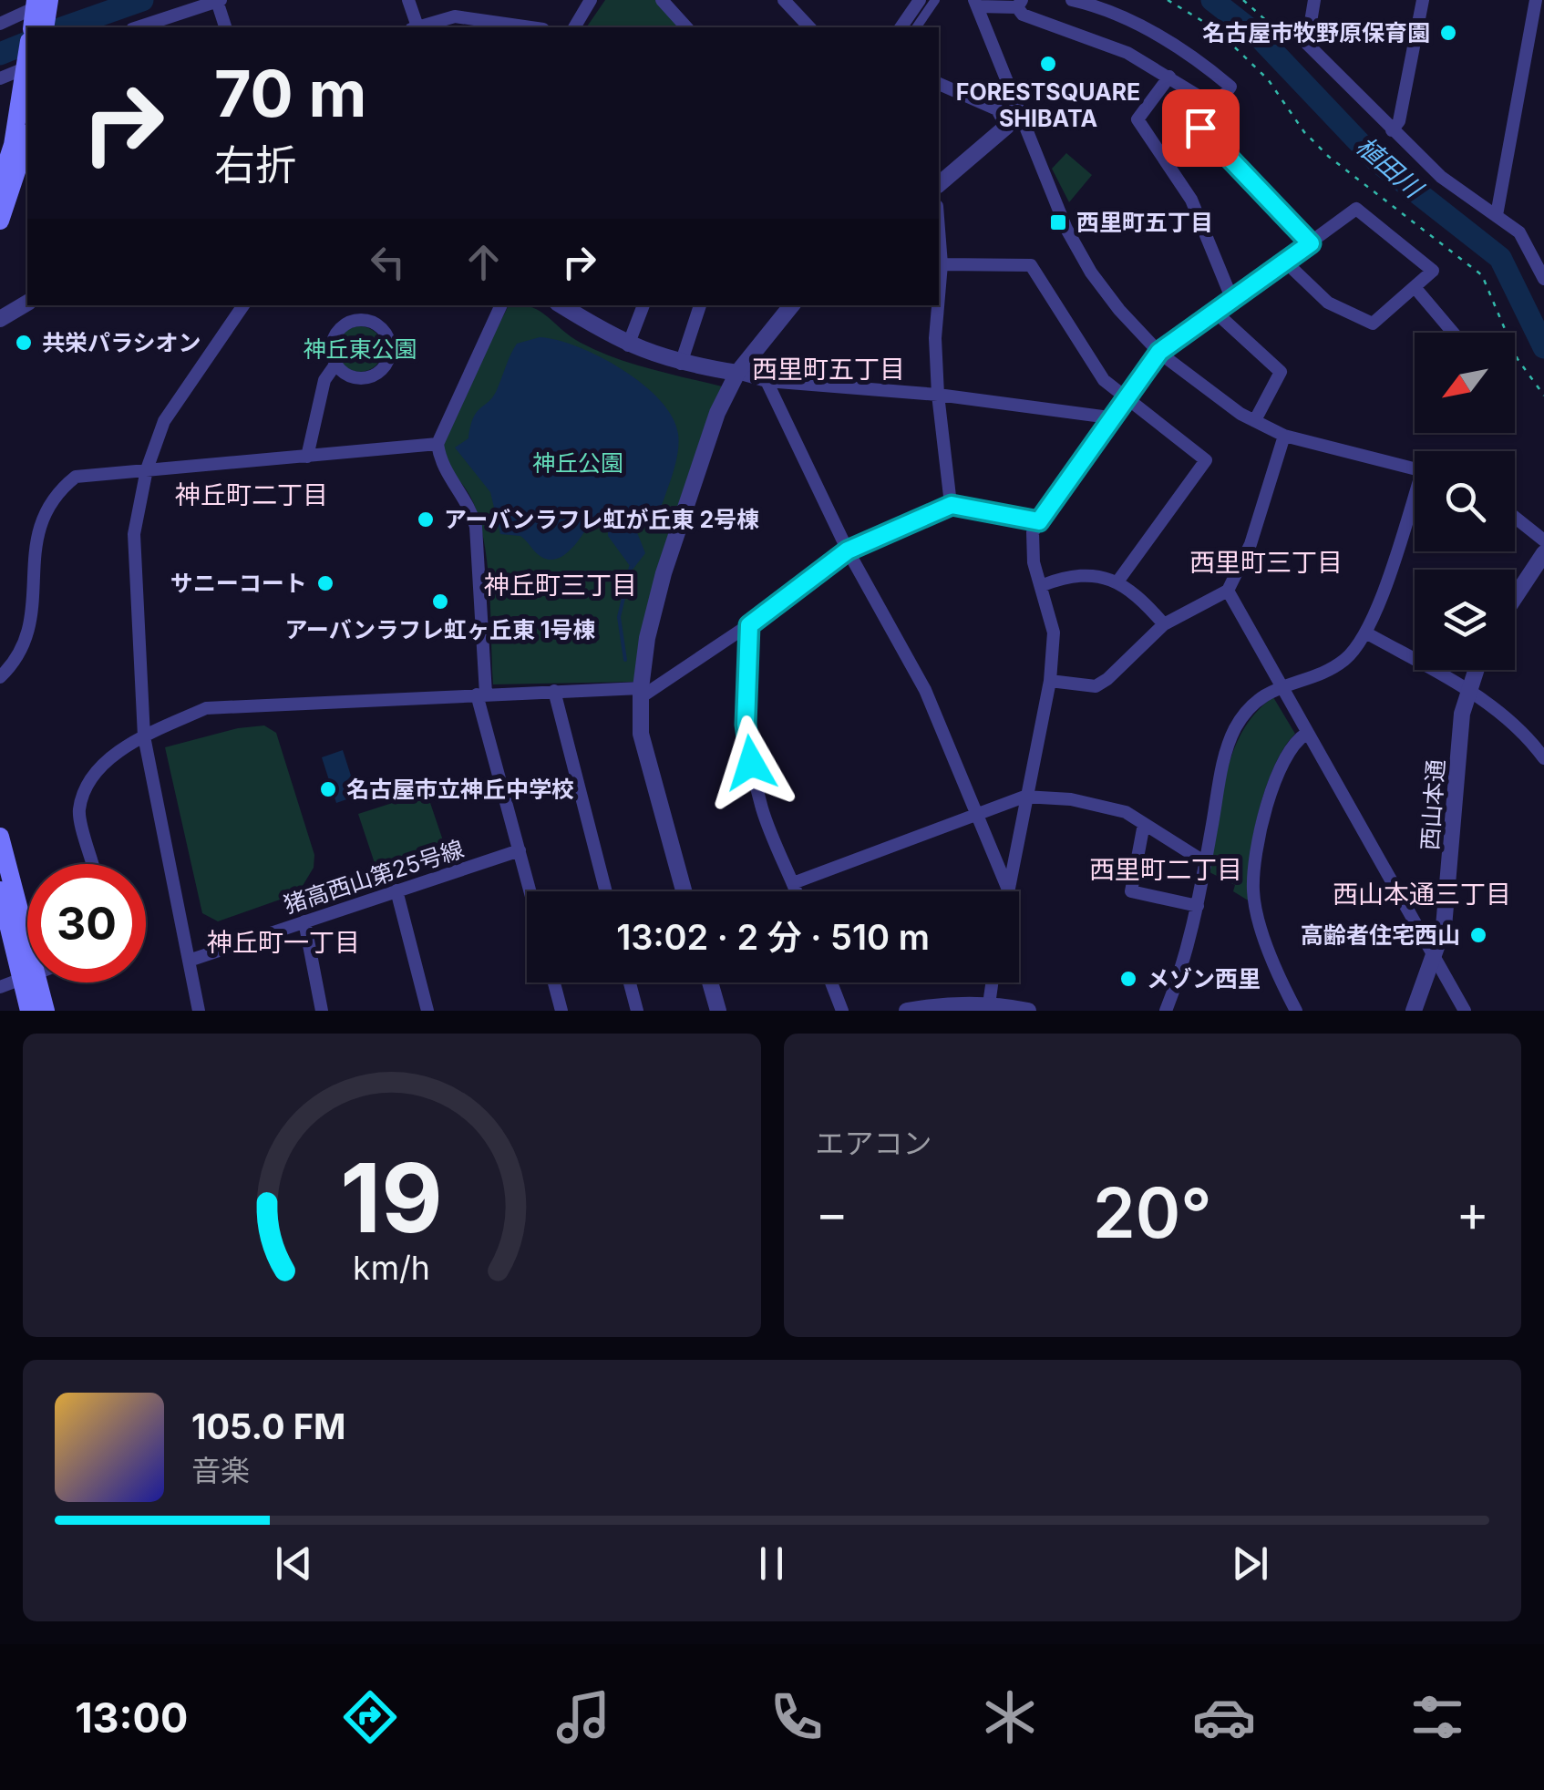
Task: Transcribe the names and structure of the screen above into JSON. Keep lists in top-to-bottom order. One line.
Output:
{"streets":{"street":["西山本通","猪高西山第25号線"]},"districts":["西里町五丁目","神丘町二丁目","西里町三丁目","神丘町三丁目","西里町二丁目","西山本通三丁目","神丘町一丁目"],"water":["植田川"],"parks":["神丘東公園","神丘公園"],"places":{"other":["名古屋市牧野原保育園","FORESTSQUARE SHIBATA","共栄パラシオン","アーバンラフレ虹が丘東 2号棟","サニーコート","アーバンラフレ虹ヶ丘東 1号棟","名古屋市立神丘中学校","高齢者住宅西山","メゾン西里"],"transit":["西里町五丁目"]},"north":"bottom left","page":{"turn":["70 m","右折"],"limit":"30","trip":"13:02 · 2 分 · 510 m","tile":"エアコン","heat":["−","20°","+"],"song":["105.0 FM","音楽"],"tabs":"13:00","gauge":["19","km/h"]}}
